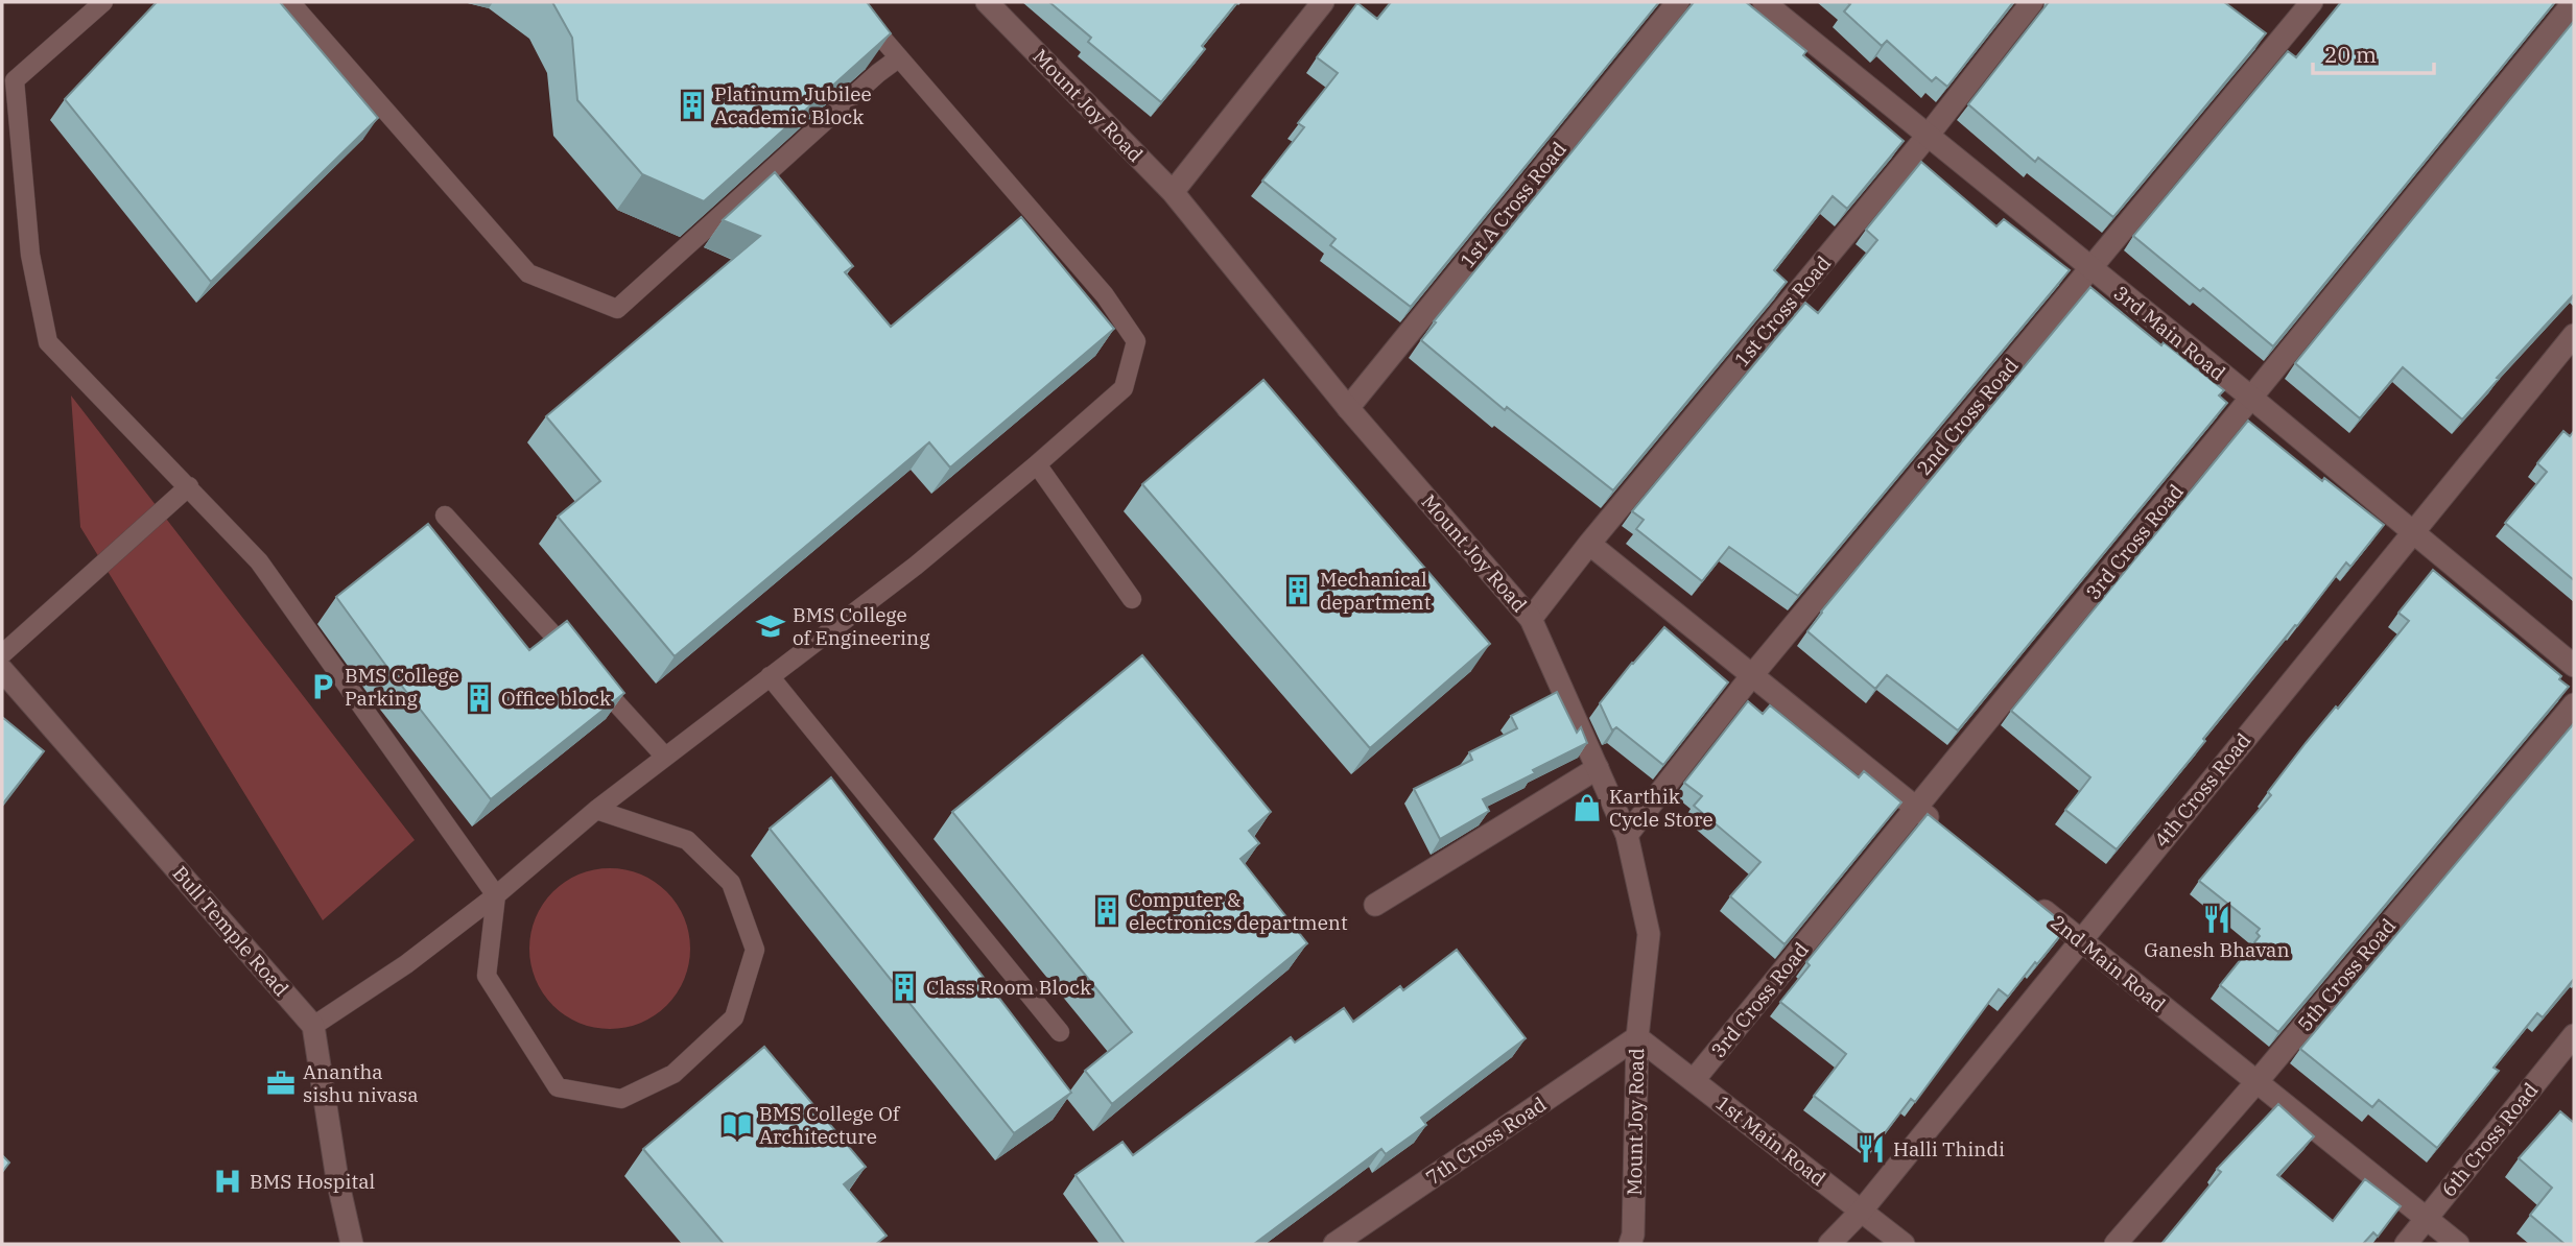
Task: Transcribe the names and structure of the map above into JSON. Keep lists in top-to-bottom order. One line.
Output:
{"streets":{"street":["Mount Joy Road","1st A Cross Road","1st Cross Road","3rd Main Road","2nd Cross Road","3rd Cross Road","4th Cross Road","Bull Temple Road","2nd Main Road","5th Cross Road","6th Cross Road","7th Cross Road","1st Main Road"]},"crossings":[["Mount Joy Road","1st A Cross Road"],["Mount Joy Road","1st Cross Road"],["Mount Joy Road","2nd Cross Road"],["Mount Joy Road","7th Cross Road"],["Mount Joy Road","1st Main Road"],["1st Cross Road","3rd Main Road"],["3rd Main Road","2nd Cross Road"],["3rd Main Road","3rd Cross Road"],["3rd Main Road","4th Cross Road"],["3rd Cross Road","1st Main Road"],["4th Cross Road","2nd Main Road"],["4th Cross Road","1st Main Road"],["2nd Main Road","5th Cross Road"],["2nd Main Road","6th Cross Road"],["7th Cross Road","1st Main Road"]],"places":{"building":["Platinum Jubilee Academic Block","Mechanical department","Office block","Computer & electronics department","Class Room Block"],"school or university":["BMS College of Engineering"],"parking":["BMS College Parking"],"shop":["Karthik Cycle Store"],"restaurant":["Ganesh Bhavan","Halli Thindi"],"office":["Anantha sishu nivasa"],"library":["BMS College Of Architecture"],"hospital":["BMS Hospital"]},"scale_bar":"20 m"}
